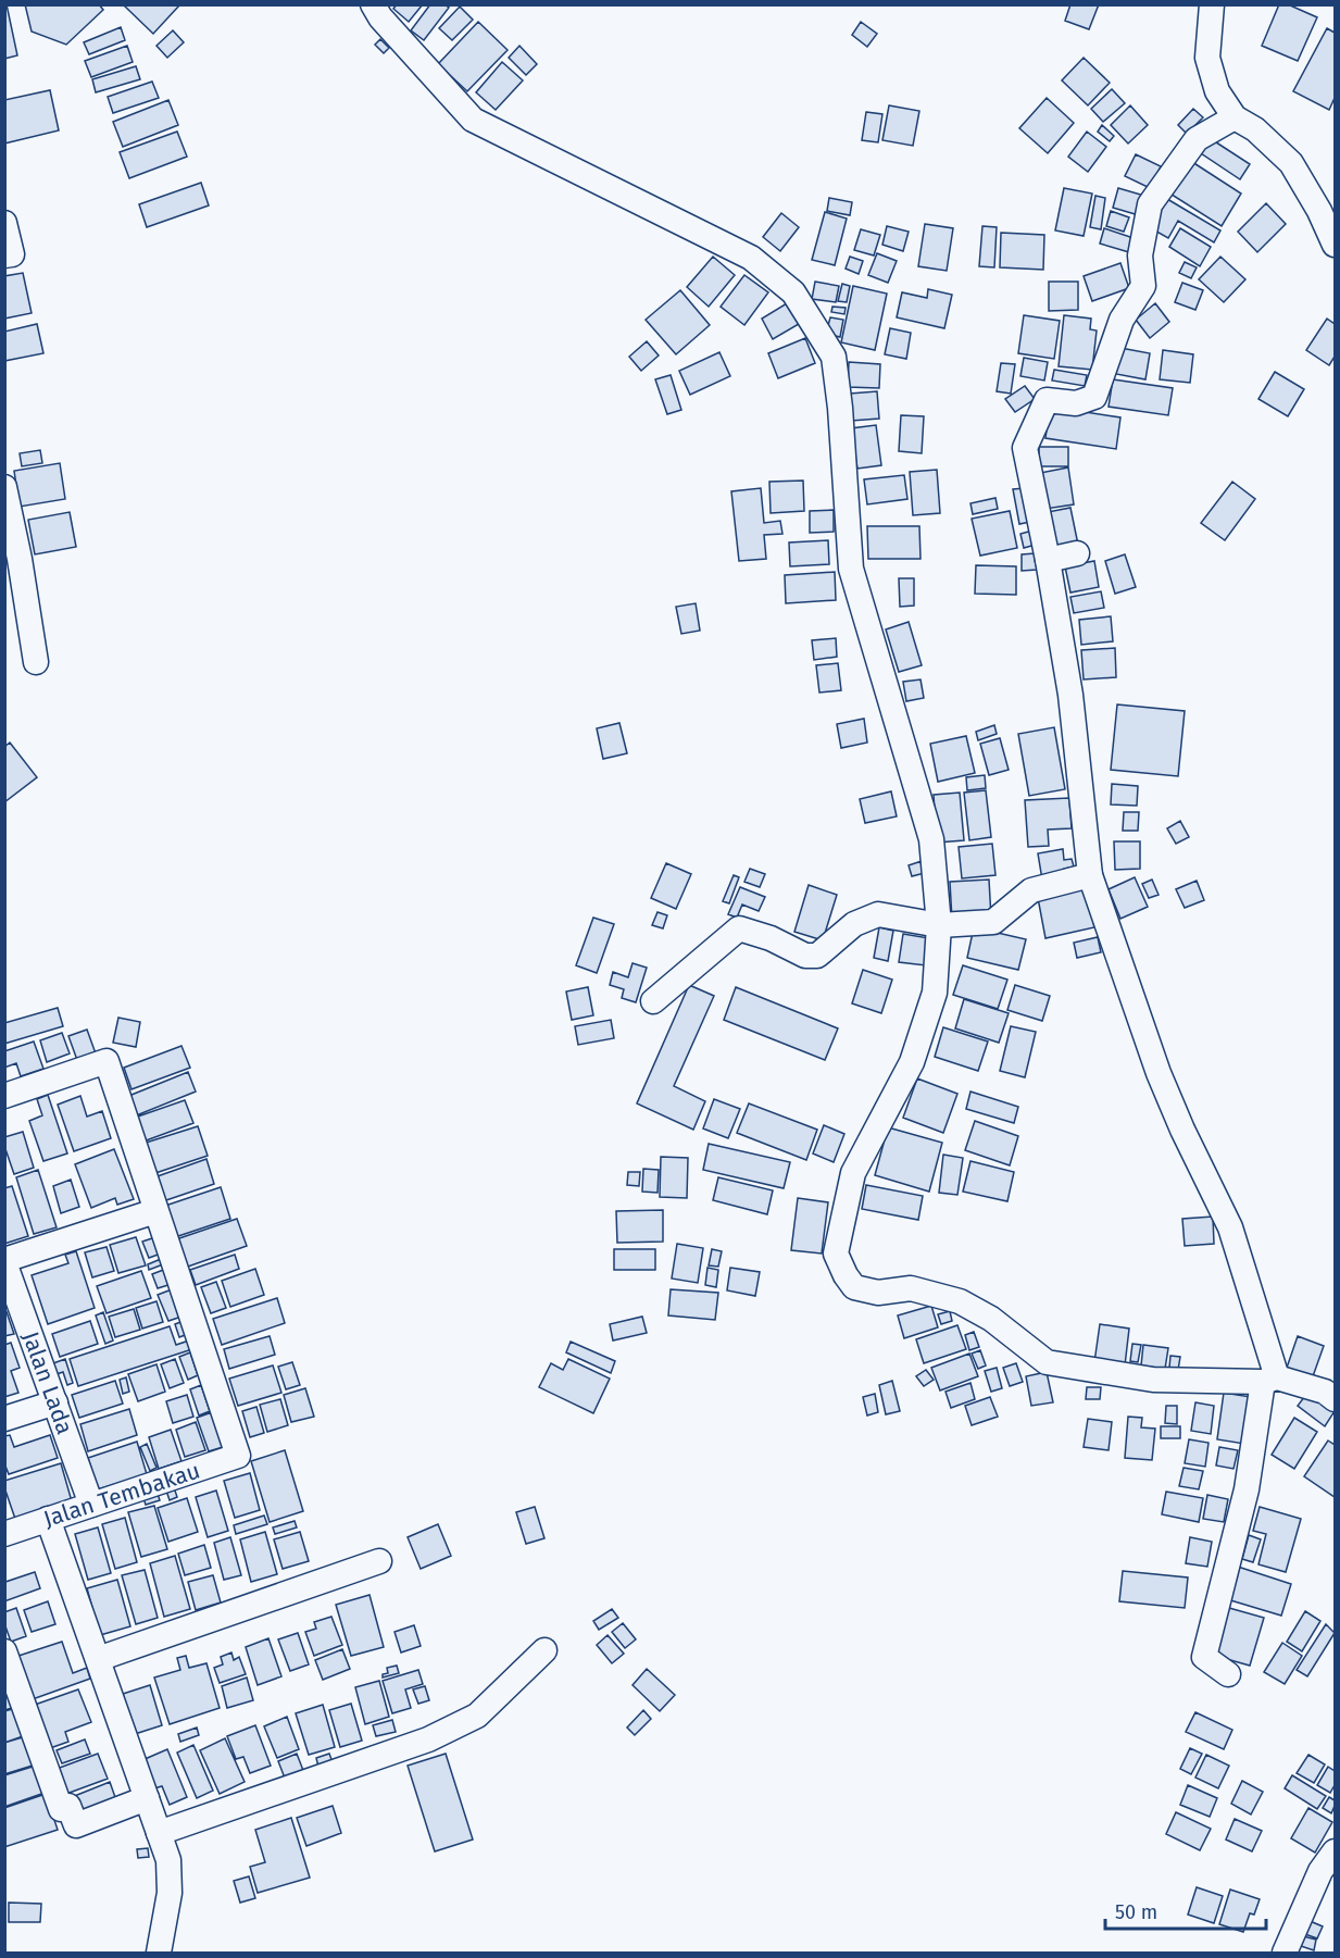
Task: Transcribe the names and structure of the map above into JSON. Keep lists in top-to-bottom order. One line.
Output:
{"streets":{"street":["Jalan Lada","Jalan Tembakau"]},"crossings":[["Jalan Lada","Jalan Tembakau"]],"scale_bar":"50 m"}
